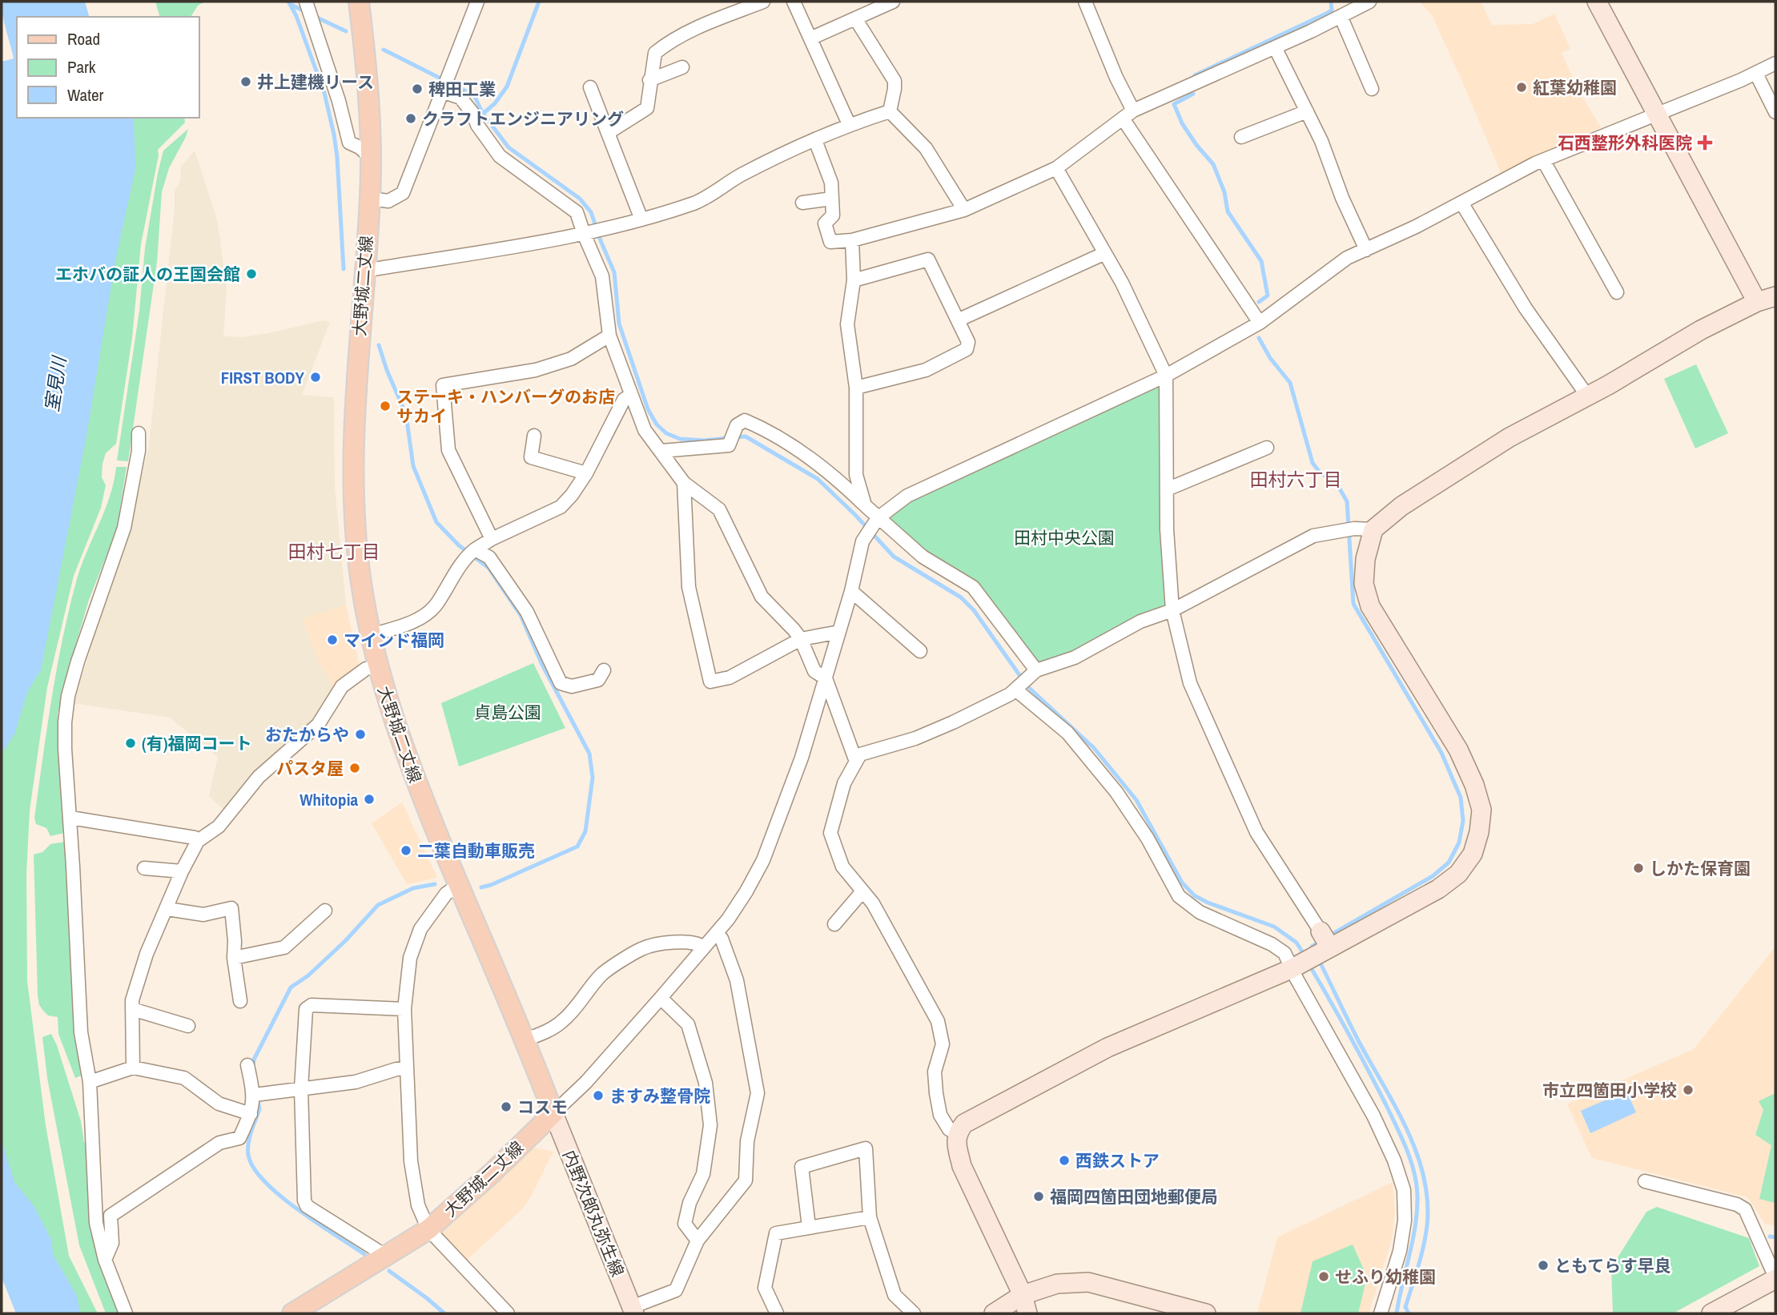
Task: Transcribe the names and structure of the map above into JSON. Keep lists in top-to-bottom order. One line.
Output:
{"streets":{"main road":["大野城二丈線"],"street":["内野次郎丸弥生線"]},"crossings":[["大野城二丈線","内野次郎丸弥生線"]],"districts":["田村六丁目","田村七丁目"],"water":["室見川"],"parks":["田村中央公園","貞島公園"],"places":{"other":["井上建機リース","紅葉幼稚園","稗田工業","クラフトエンジニアリング","エホバの証人の王国会館","FIRST BODY","ステーキ・ハンバーグのお店 サカイ","マインド福岡","おたからや","(有)福岡コート","パスタ屋","Whitopia","二葉自動車販売","しかた保育園","市立四箇田小学校","ますみ整骨院","コスモ","西鉄ストア","福岡四箇田団地郵便局","ともてらす早良","せふり幼稚園"],"health":["石西整形外科医院"]},"legend":["Road","Park","Water"]}
